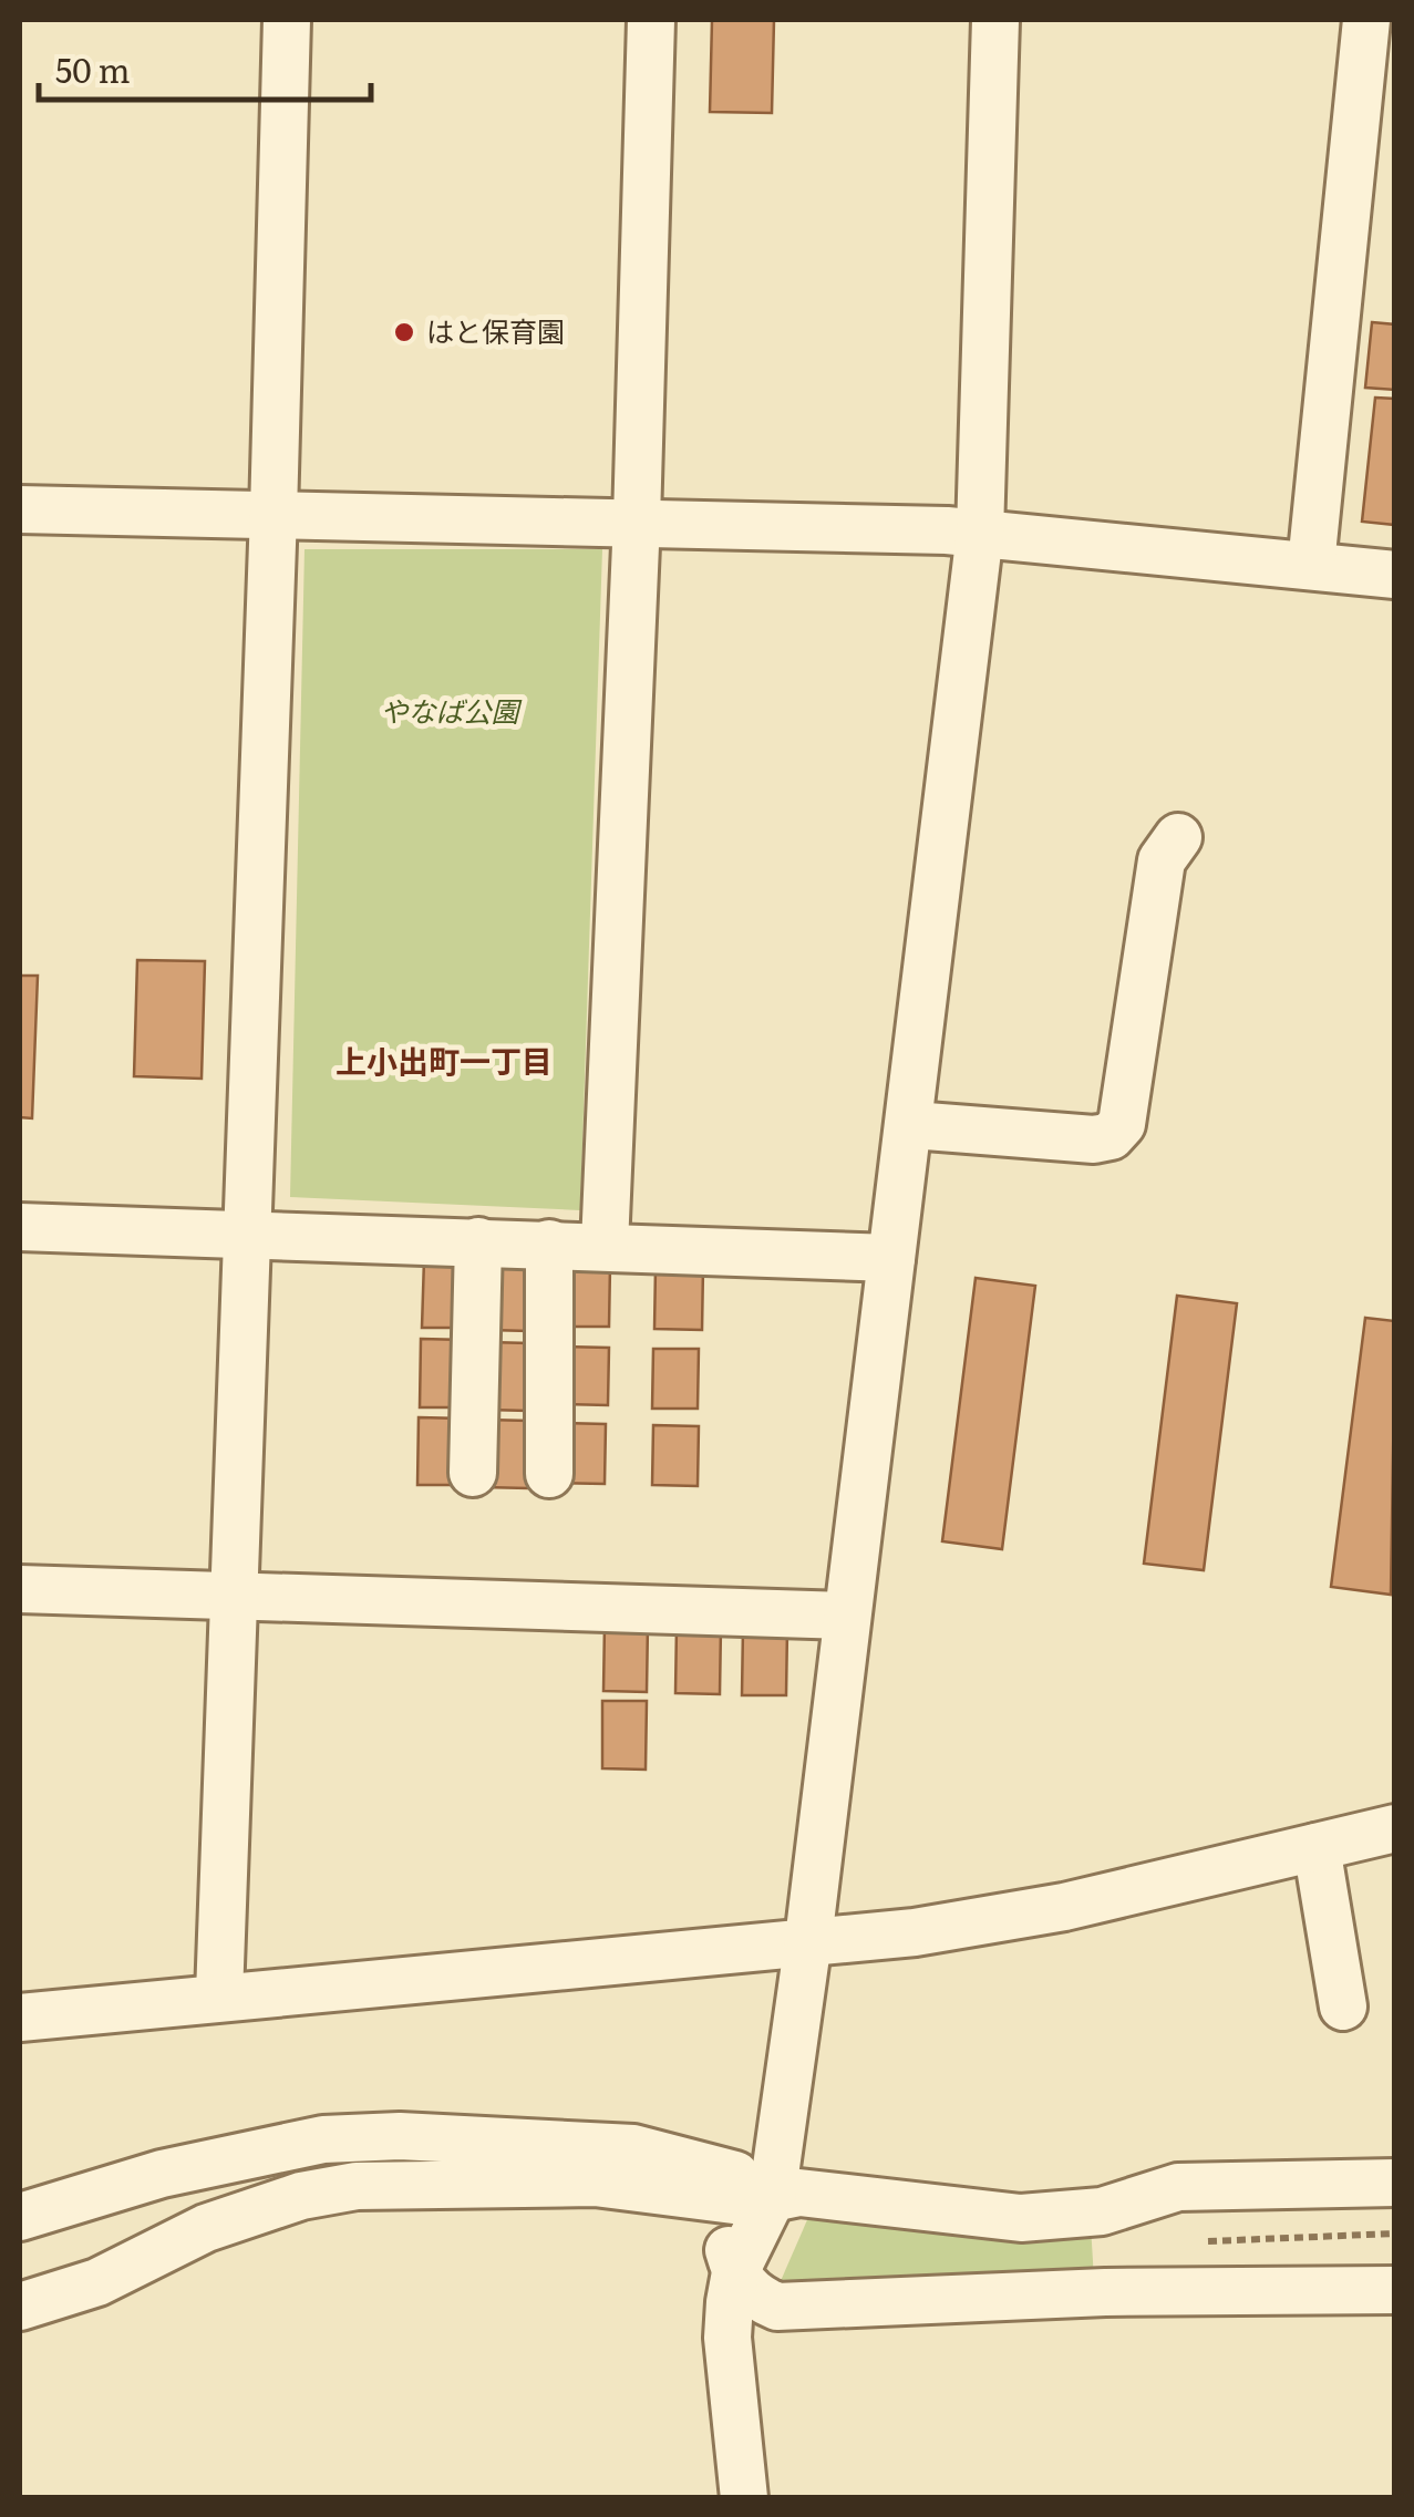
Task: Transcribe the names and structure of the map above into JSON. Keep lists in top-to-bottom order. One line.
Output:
{"districts":["上小出町一丁目"],"parks":["やなば公園"],"places":["はと保育園"],"scale_bar":"50 m"}
